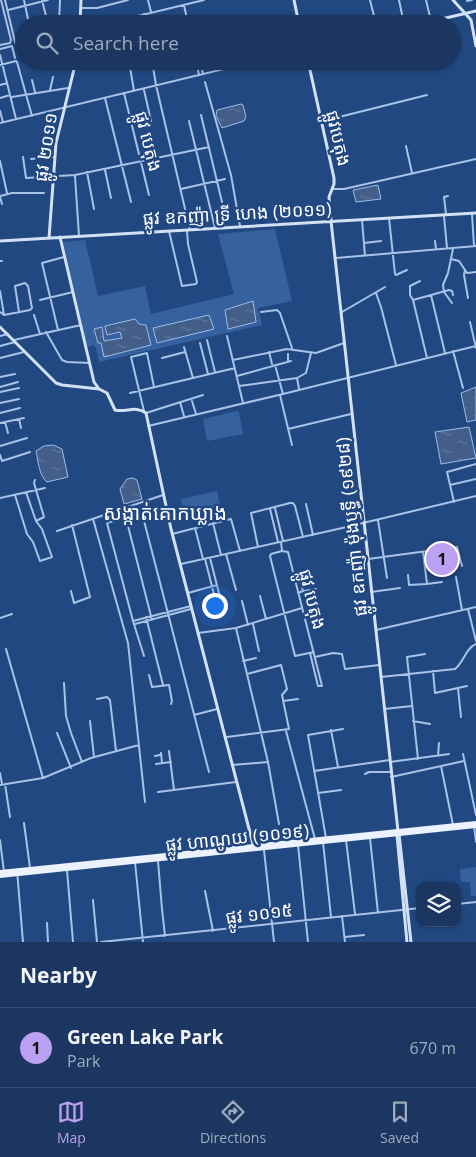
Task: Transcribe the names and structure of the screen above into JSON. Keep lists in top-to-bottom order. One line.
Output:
{"streets":{"main road":["ផ្លូវបេតុង","ផ្លូវ ២០១១","ផ្លូវ ឧកញ៉ា ទ្រី ហេង (២០១១)","ផ្លូវ ឧកញ៉ា ម៉ុងឫទ្ធី (១៩២៨)","ផ្លូវ ហាណូយ (១០១៩)"],"street":["ផ្លូវ បេតុង","ផ្លូវ ១០១៥"]},"crossings":[["ផ្លូវបេតុង","ផ្លូវ ឧកញ៉ា ទ្រី ហេង (២០១១)"],["ផ្លូវបេតុង","ផ្លូវ ឧកញ៉ា ម៉ុងឫទ្ធី (១៩២៨)"],["ផ្លូវ បេតុង","ផ្លូវ ឧកញ៉ា ម៉ុងឫទ្ធី (១៩២៨)"],["ផ្លូវ ២០១១","ផ្លូវ ឧកញ៉ា ទ្រី ហេង (២០១១)"],["ផ្លូវ ឧកញ៉ា ទ្រី ហេង (២០១១)","ផ្លូវ ឧកញ៉ា ម៉ុងឫទ្ធី (១៩២៨)"],["ផ្លូវ ឧកញ៉ា ម៉ុងឫទ្ធី (១៩២៨)","ផ្លូវ ហាណូយ (១០១៩)"],["ផ្លូវ ឧកញ៉ា ម៉ុងឫទ្ធី (១៩២៨)","ផ្លូវ ១០១៥"]],"districts":["សង្កាត់គោកឃ្លាង"],"page":{"search":"Search here","pins":"1","heading":"Nearby","list":[{"mark":"1","name":"Green Lake Park","note":"Park","value":"670 m"}],"nav":["Map","Directions","Saved"]}}
